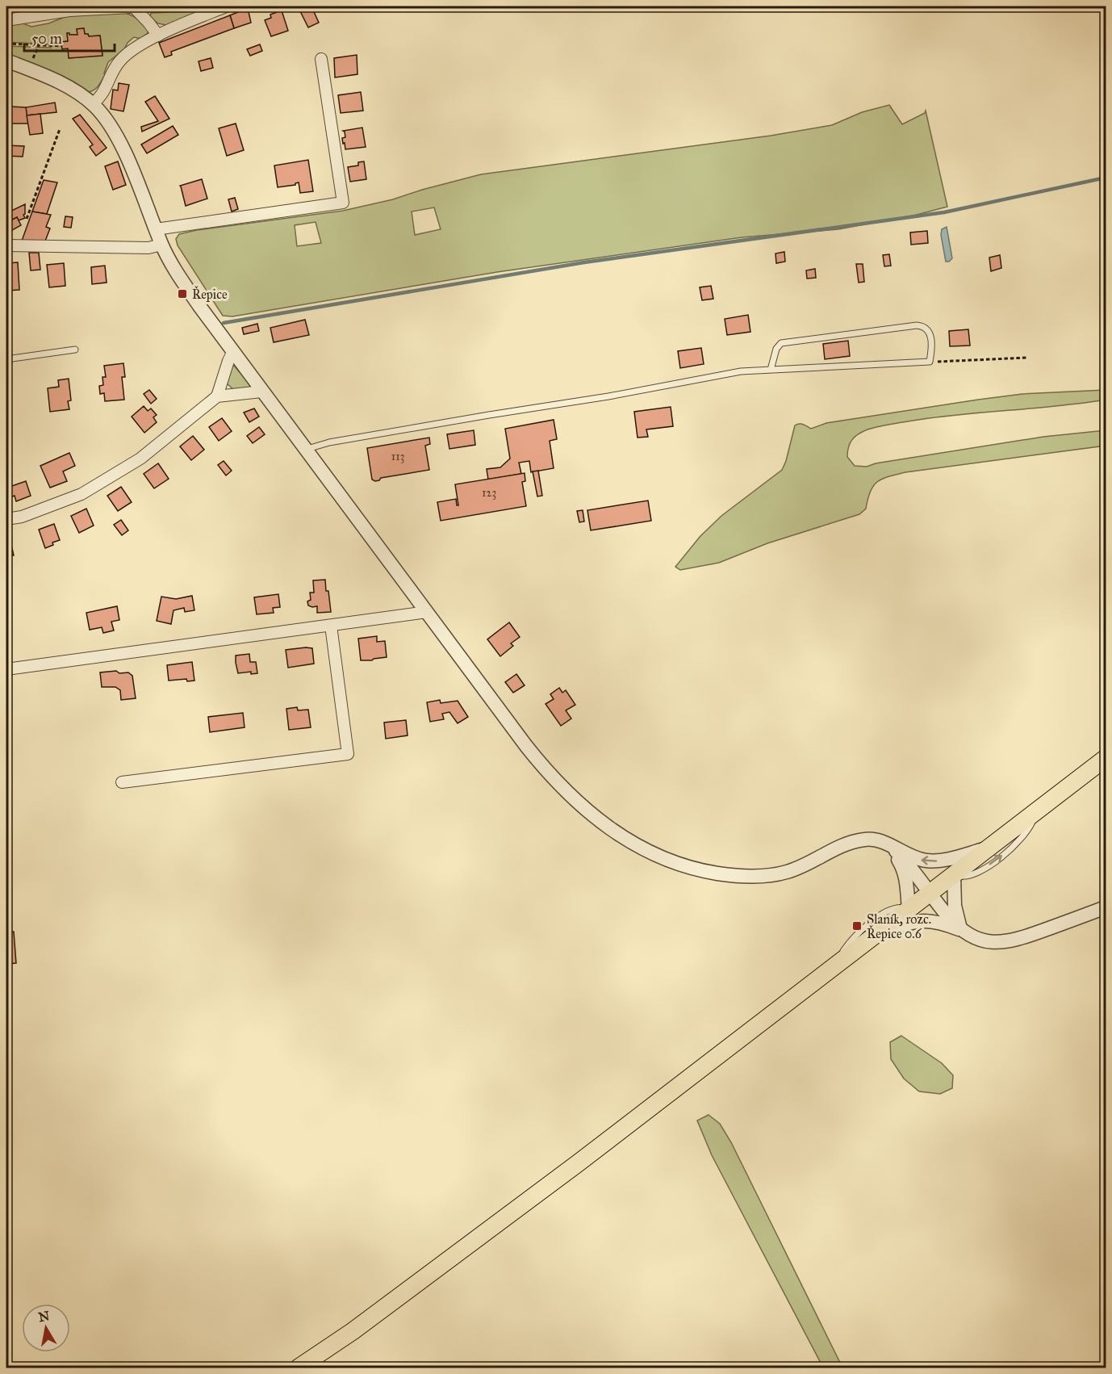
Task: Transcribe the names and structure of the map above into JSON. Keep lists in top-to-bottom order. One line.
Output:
{"places":{"transit":["Řepice","Slaník, rozc. Řepice 0.6"]},"house_numbers":["113","123"],"scale_bar":"50 m","north":"top"}
